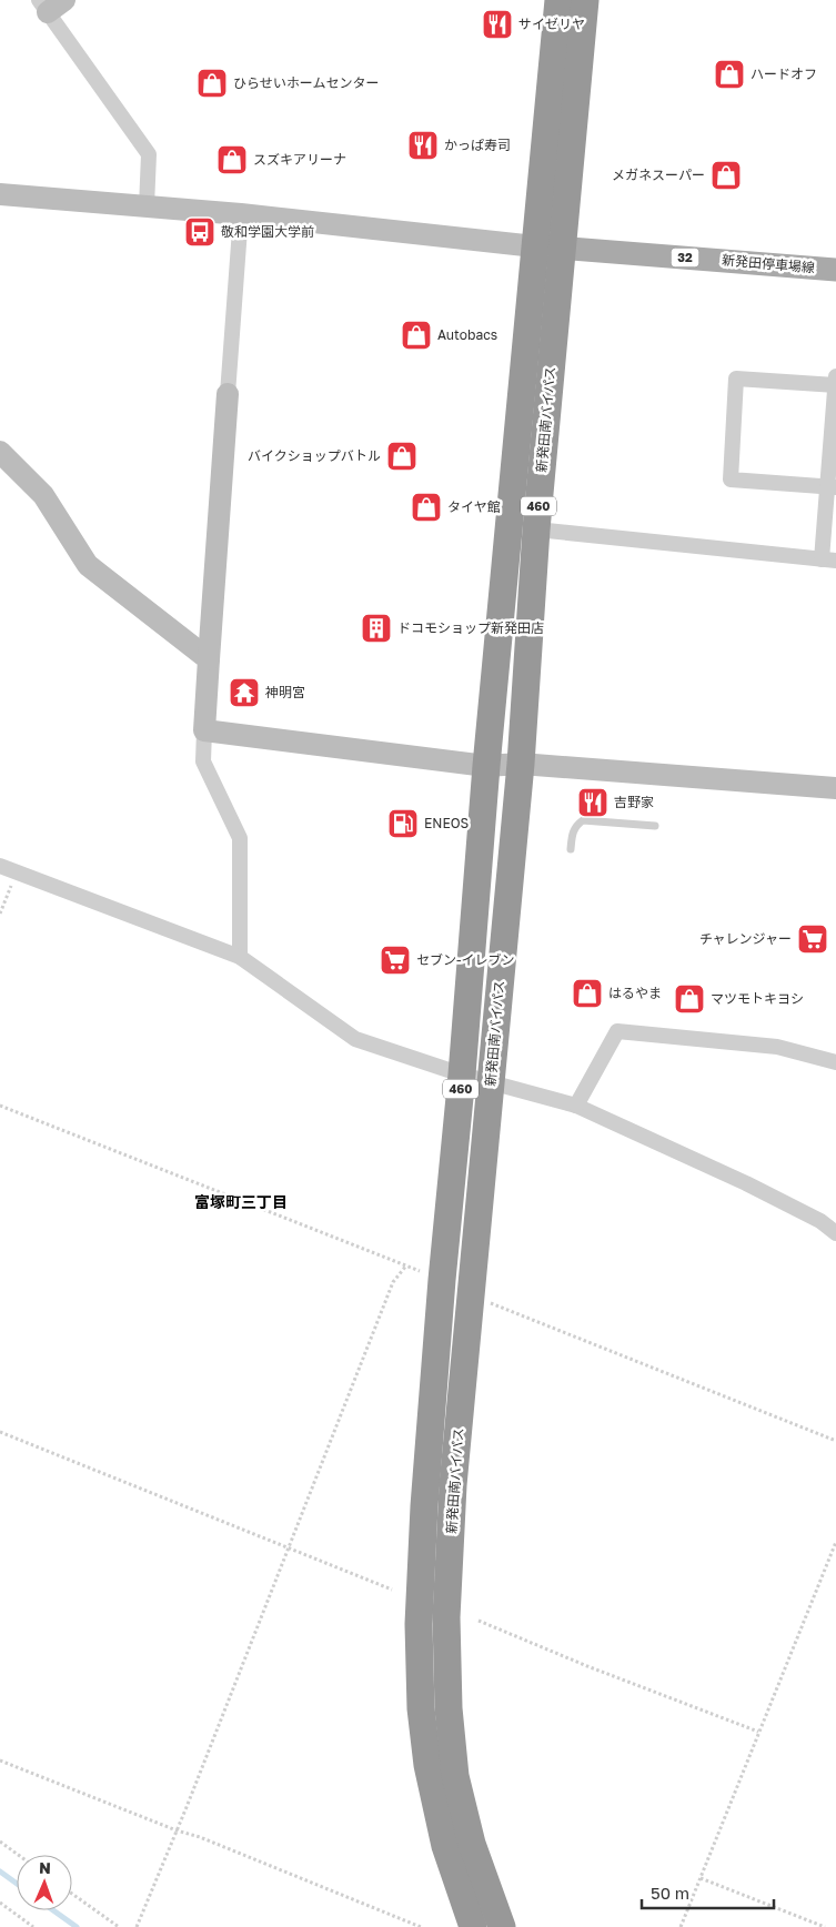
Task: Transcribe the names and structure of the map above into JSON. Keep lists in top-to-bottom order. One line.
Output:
{"streets":{"highway":["新発田南バイパス","460"],"main road":["32","新発田停車場線"]},"crossings":[["新発田停車場線","新発田南バイパス"]],"districts":["富塚町三丁目"],"places":{"restaurant":["サイゼリヤ","かっぱ寿司","吉野家"],"shop":["ハードオフ","ひらせいホームセンター","スズキアリーナ","メガネスーパー","Autobacs","バイクショップバトル","タイヤ館","はるやま","マツモトキヨシ"],"bus stop":["敬和学園大学前"],"building":["ドコモショップ新発田店"],"temple":["神明宮"],"fuel station":["ENEOS"],"supermarket":["チャレンジャー","セブン-イレブン"]},"scale_bar":"50 m","north":"top"}
